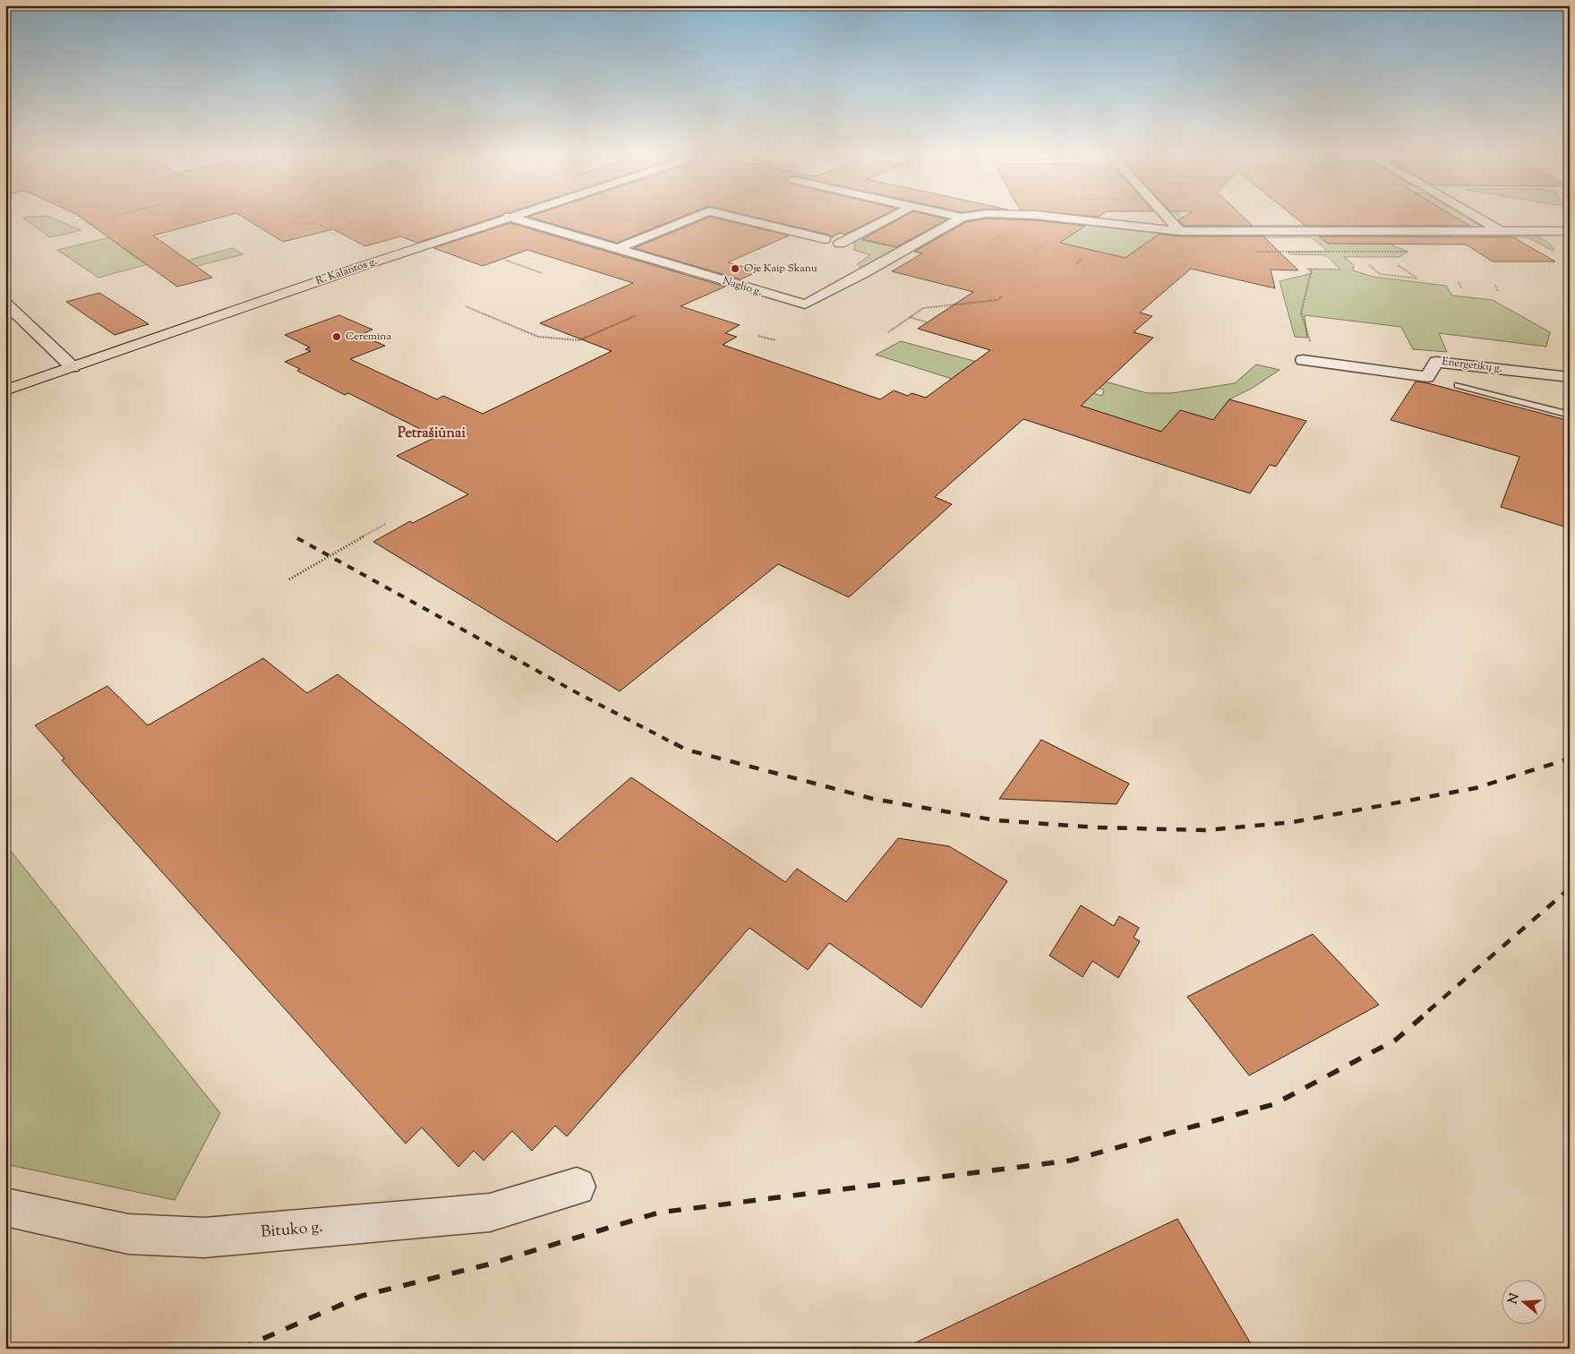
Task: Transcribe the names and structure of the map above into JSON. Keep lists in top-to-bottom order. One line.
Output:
{"streets":{"main road":["R. Kalantos g."],"street":["Naglio g.","Energetikų g.","Bituko g."]},"crossings":[["R. Kalantos g.","Naglio g."]],"districts":["Petrašiūnai"],"places":["Oje Kaip Skanu","Ceremina"],"north":"left"}
